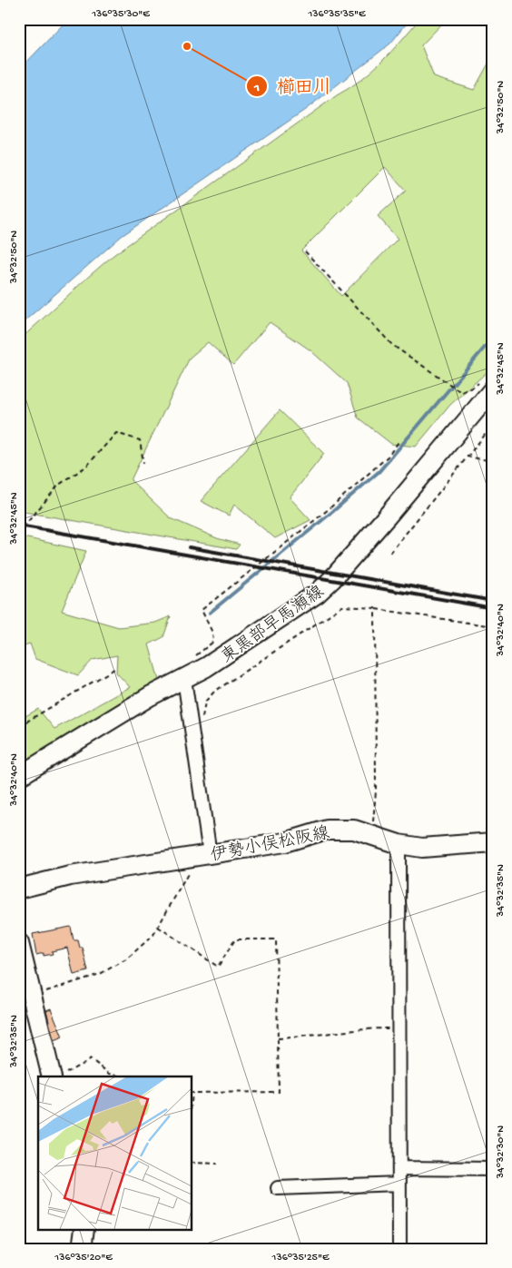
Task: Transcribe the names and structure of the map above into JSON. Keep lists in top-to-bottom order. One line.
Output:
{"streets":{"main road":["東黒部早馬瀬線","伊勢小俣松阪線"]},"places":["櫛田川"],"coordinates":["136°35'30\"E","136°35'35\"E","34°32'50\"N","34°32'45\"N","34°32'40\"N","34°32'35\"N","34°32'30\"N","136°35'20\"E","136°35'25\"E"]}
